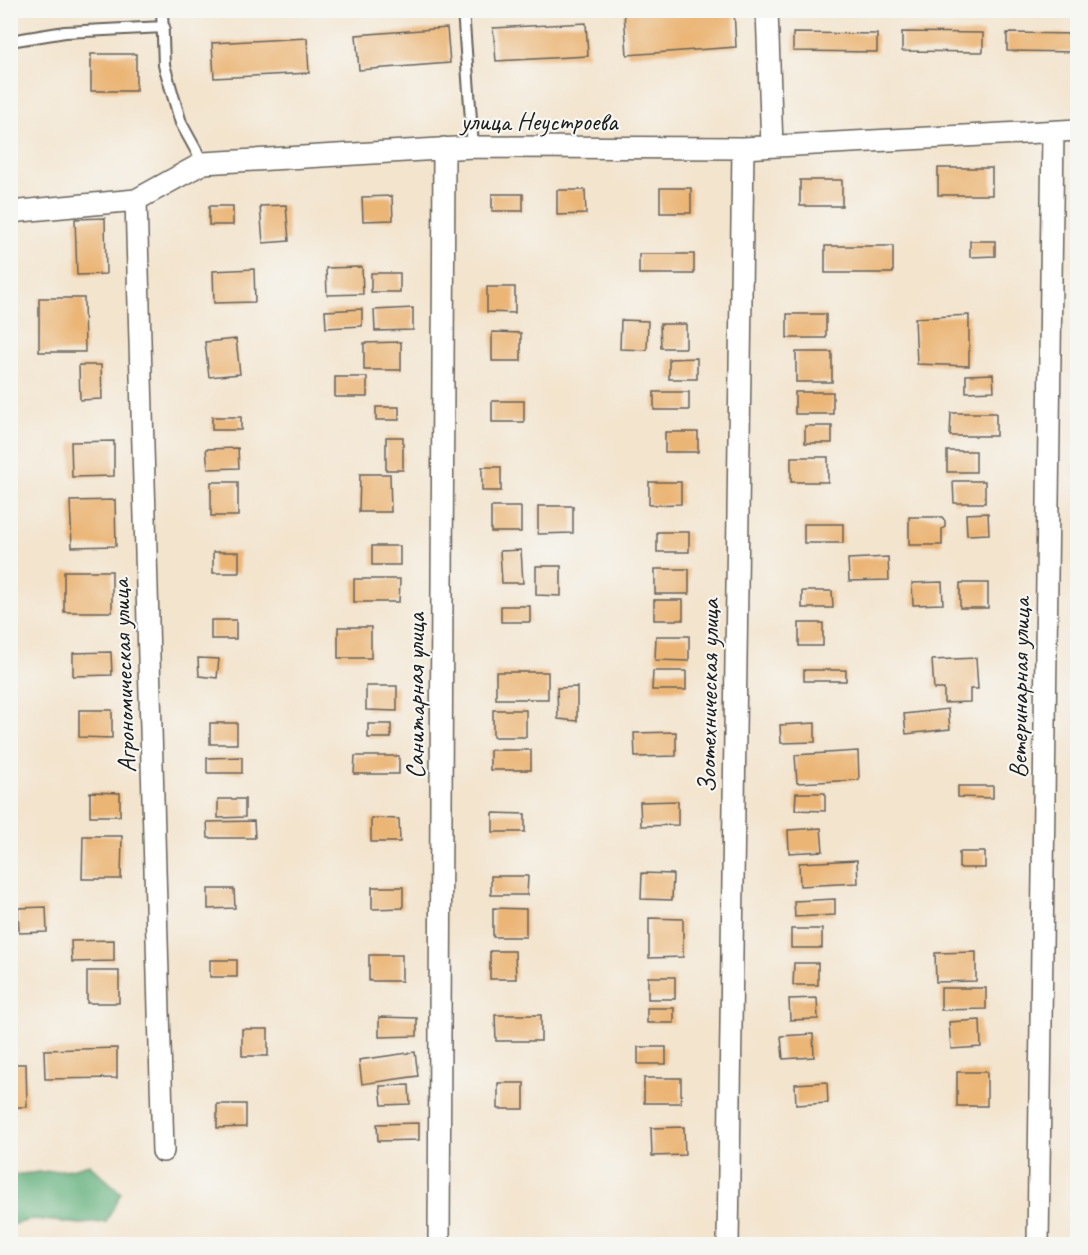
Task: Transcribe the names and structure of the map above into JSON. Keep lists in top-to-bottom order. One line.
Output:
{"streets":{"street":["улица Неустроева","Агрономическая улица","Ветеринарная улица","Санитарная улица","Зоотехническая улица"]},"crossings":[["улица Неустроева","Агрономическая улица"],["улица Неустроева","Ветеринарная улица"],["улица Неустроева","Санитарная улица"],["улица Неустроева","Зоотехническая улица"]]}
